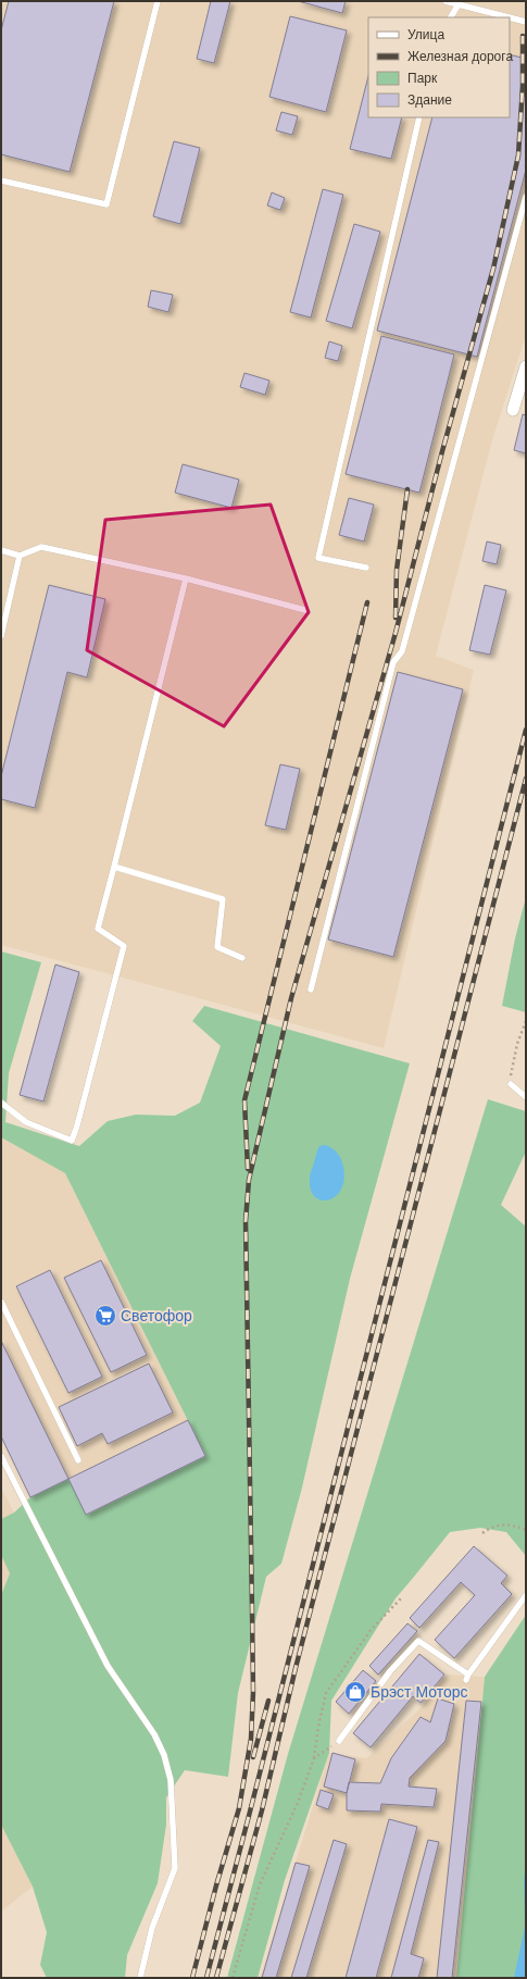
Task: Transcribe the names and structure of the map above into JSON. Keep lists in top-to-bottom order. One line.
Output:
{"places":{"supermarket":["Светофор"],"shop":["Брэст Моторс"]},"legend":["Улица","Железная дорога","Парк","Здание"]}
